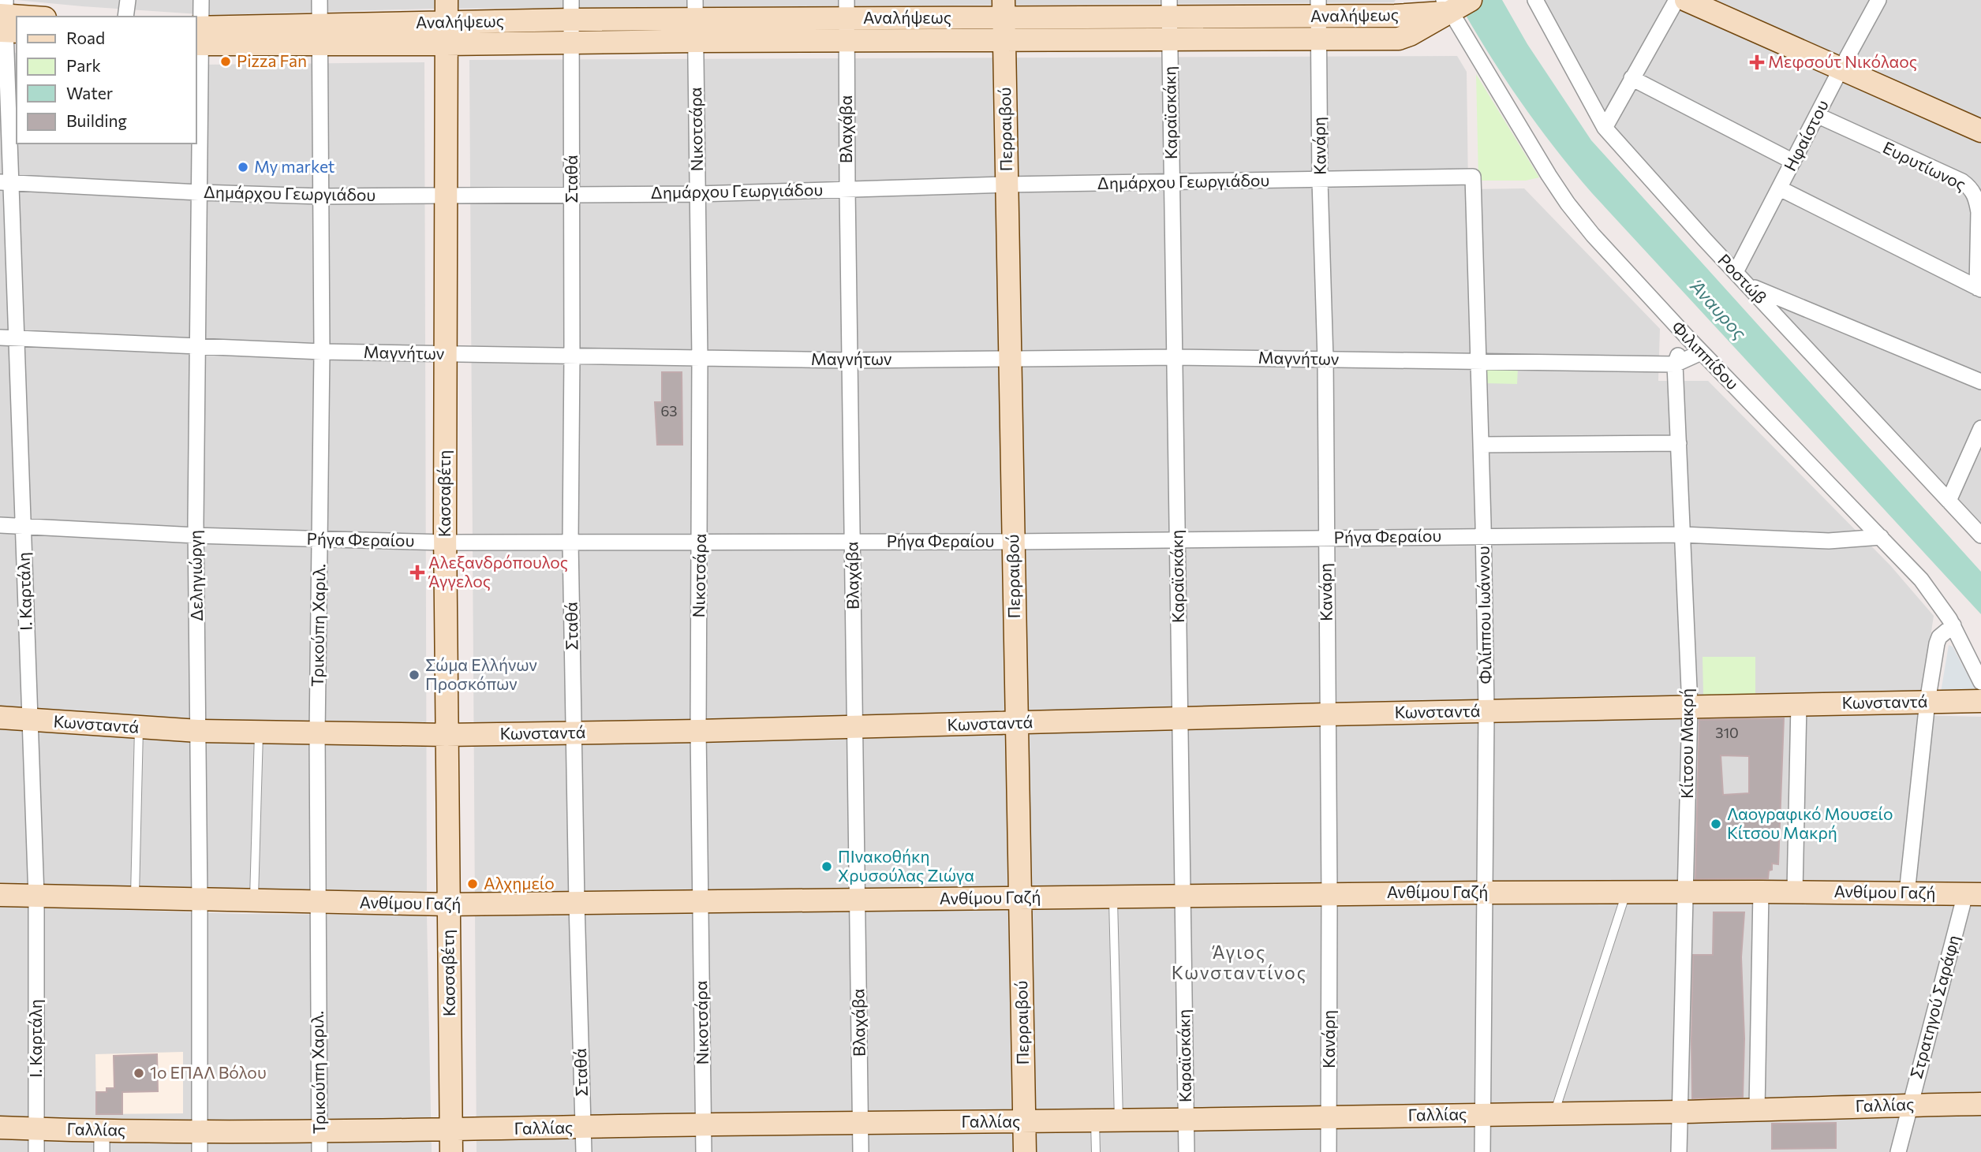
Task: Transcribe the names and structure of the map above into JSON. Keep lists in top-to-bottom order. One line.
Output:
{"streets":{"street":["Αναλήψεως","Καραϊσκάκη","Νικοτσάρα","Βλαχάβα","Περραιβού","Ηφαίστου","Κανάρη","Ευρυτίωνος","Σταθά","Δημάρχου Γεωργιάδου","Ροστώβ","Μαγνήτων","Φιλιππίδου","Κασσαβέτη","Ρήγα Φεραίου","Δεληγιώργη","Ι. Καρτάλη","Φιλίππου Ιωάννου","Τρικούπη Χαριλ.","Κωνσταντά","Κίτσου Μακρή","Ανθίμου Γαζή","Στρατηγού Σαράφη","Γαλλίας"]},"crossings":[["Αναλήψεως","Καραϊσκάκη"],["Αναλήψεως","Νικοτσάρα"],["Αναλήψεως","Βλαχάβα"],["Αναλήψεως","Περραιβού"],["Αναλήψεως","Κανάρη"],["Αναλήψεως","Σταθά"],["Αναλήψεως","Φιλιππίδου"],["Αναλήψεως","Κασσαβέτη"],["Αναλήψεως","Δεληγιώργη"],["Αναλήψεως","Τρικούπη Χαριλ."],["Καραϊσκάκη","Δημάρχου Γεωργιάδου"],["Καραϊσκάκη","Μαγνήτων"],["Καραϊσκάκη","Ρήγα Φεραίου"],["Καραϊσκάκη","Κωνσταντά"],["Καραϊσκάκη","Ανθίμου Γαζή"],["Καραϊσκάκη","Γαλλίας"],["Νικοτσάρα","Δημάρχου Γεωργιάδου"],["Νικοτσάρα","Μαγνήτων"],["Νικοτσάρα","Ρήγα Φεραίου"],["Νικοτσάρα","Κωνσταντά"],["Νικοτσάρα","Ανθίμου Γαζή"],["Νικοτσάρα","Γαλλίας"],["Βλαχάβα","Δημάρχου Γεωργιάδου"],["Βλαχάβα","Μαγνήτων"],["Βλαχάβα","Ρήγα Φεραίου"],["Βλαχάβα","Κωνσταντά"],["Βλαχάβα","Ανθίμου Γαζή"],["Βλαχάβα","Γαλλίας"],["Περραιβού","Δημάρχου Γεωργιάδου"],["Περραιβού","Μαγνήτων"],["Περραιβού","Ρήγα Φεραίου"],["Περραιβού","Κωνσταντά"],["Περραιβού","Ανθίμου Γαζή"],["Περραιβού","Γαλλίας"],["Ηφαίστου","Ευρυτίωνος"],["Ηφαίστου","Ροστώβ"],["Κανάρη","Δημάρχου Γεωργιάδου"],["Κανάρη","Μαγνήτων"],["Κανάρη","Ρήγα Φεραίου"],["Κανάρη","Κωνσταντά"],["Κανάρη","Ανθίμου Γαζή"],["Κανάρη","Γαλλίας"],["Σταθά","Δημάρχου Γεωργιάδου"],["Σταθά","Μαγνήτων"],["Σταθά","Ρήγα Φεραίου"],["Σταθά","Κωνσταντά"],["Σταθά","Ανθίμου Γαζή"],["Σταθά","Γαλλίας"],["Δημάρχου Γεωργιάδου","Κασσαβέτη"],["Δημάρχου Γεωργιάδου","Δεληγιώργη"],["Δημάρχου Γεωργιάδου","Ι. Καρτάλη"],["Δημάρχου Γεωργιάδου","Φιλίππου Ιωάννου"],["Δημάρχου Γεωργιάδου","Τρικούπη Χαριλ."],["Μαγνήτων","Φιλιππίδου"],["Μαγνήτων","Κασσαβέτη"],["Μαγνήτων","Δεληγιώργη"],["Μαγνήτων","Ι. Καρτάλη"],["Μαγνήτων","Φιλίππου Ιωάννου"],["Μαγνήτων","Τρικούπη Χαριλ."],["Μαγνήτων","Κίτσου Μακρή"],["Φιλιππίδου","Ρήγα Φεραίου"],["Φιλιππίδου","Κίτσου Μακρή"],["Κασσαβέτη","Ρήγα Φεραίου"],["Κασσαβέτη","Κωνσταντά"],["Κασσαβέτη","Ανθίμου Γαζή"],["Κασσαβέτη","Γαλλίας"],["Ρήγα Φεραίου","Δεληγιώργη"],["Ρήγα Φεραίου","Ι. Καρτάλη"],["Ρήγα Φεραίου","Φιλίππου Ιωάννου"],["Ρήγα Φεραίου","Τρικούπη Χαριλ."],["Ρήγα Φεραίου","Κίτσου Μακρή"],["Δεληγιώργη","Κωνσταντά"],["Δεληγιώργη","Ανθίμου Γαζή"],["Δεληγιώργη","Γαλλίας"],["Ι. Καρτάλη","Κωνσταντά"],["Ι. Καρτάλη","Ανθίμου Γαζή"],["Ι. Καρτάλη","Γαλλίας"],["Φιλίππου Ιωάννου","Κωνσταντά"],["Φιλίππου Ιωάννου","Ανθίμου Γαζή"],["Φιλίππου Ιωάννου","Γαλλίας"],["Τρικούπη Χαριλ.","Κωνσταντά"],["Τρικούπη Χαριλ.","Ανθίμου Γαζή"],["Τρικούπη Χαριλ.","Γαλλίας"],["Κωνσταντά","Κίτσου Μακρή"],["Κίτσου Μακρή","Ανθίμου Γαζή"],["Κίτσου Μακρή","Γαλλίας"],["Ανθίμου Γαζή","Στρατηγού Σαράφη"],["Στρατηγού Σαράφη","Γαλλίας"]],"districts":["Άγιος Κωνσταντίνος"],"water":["Άναυρος"],"places":{"other":["Pizza Fan","My market","Σώμα Ελλήνων Προσκόπων","Λαογραφικό Μουσείο Κίτσου Μακρή","ΠΙνακοθήκη Χρυσούλας Ζιώγα","Αλχημείο","1o ΕΠΑΛ Βόλου"],"health":["Μεφσούτ Νικόλαος","Αλεξανδρόπουλος Άγγελος"]},"house_numbers":["63","310"],"legend":["Road","Park","Water","Building"]}
